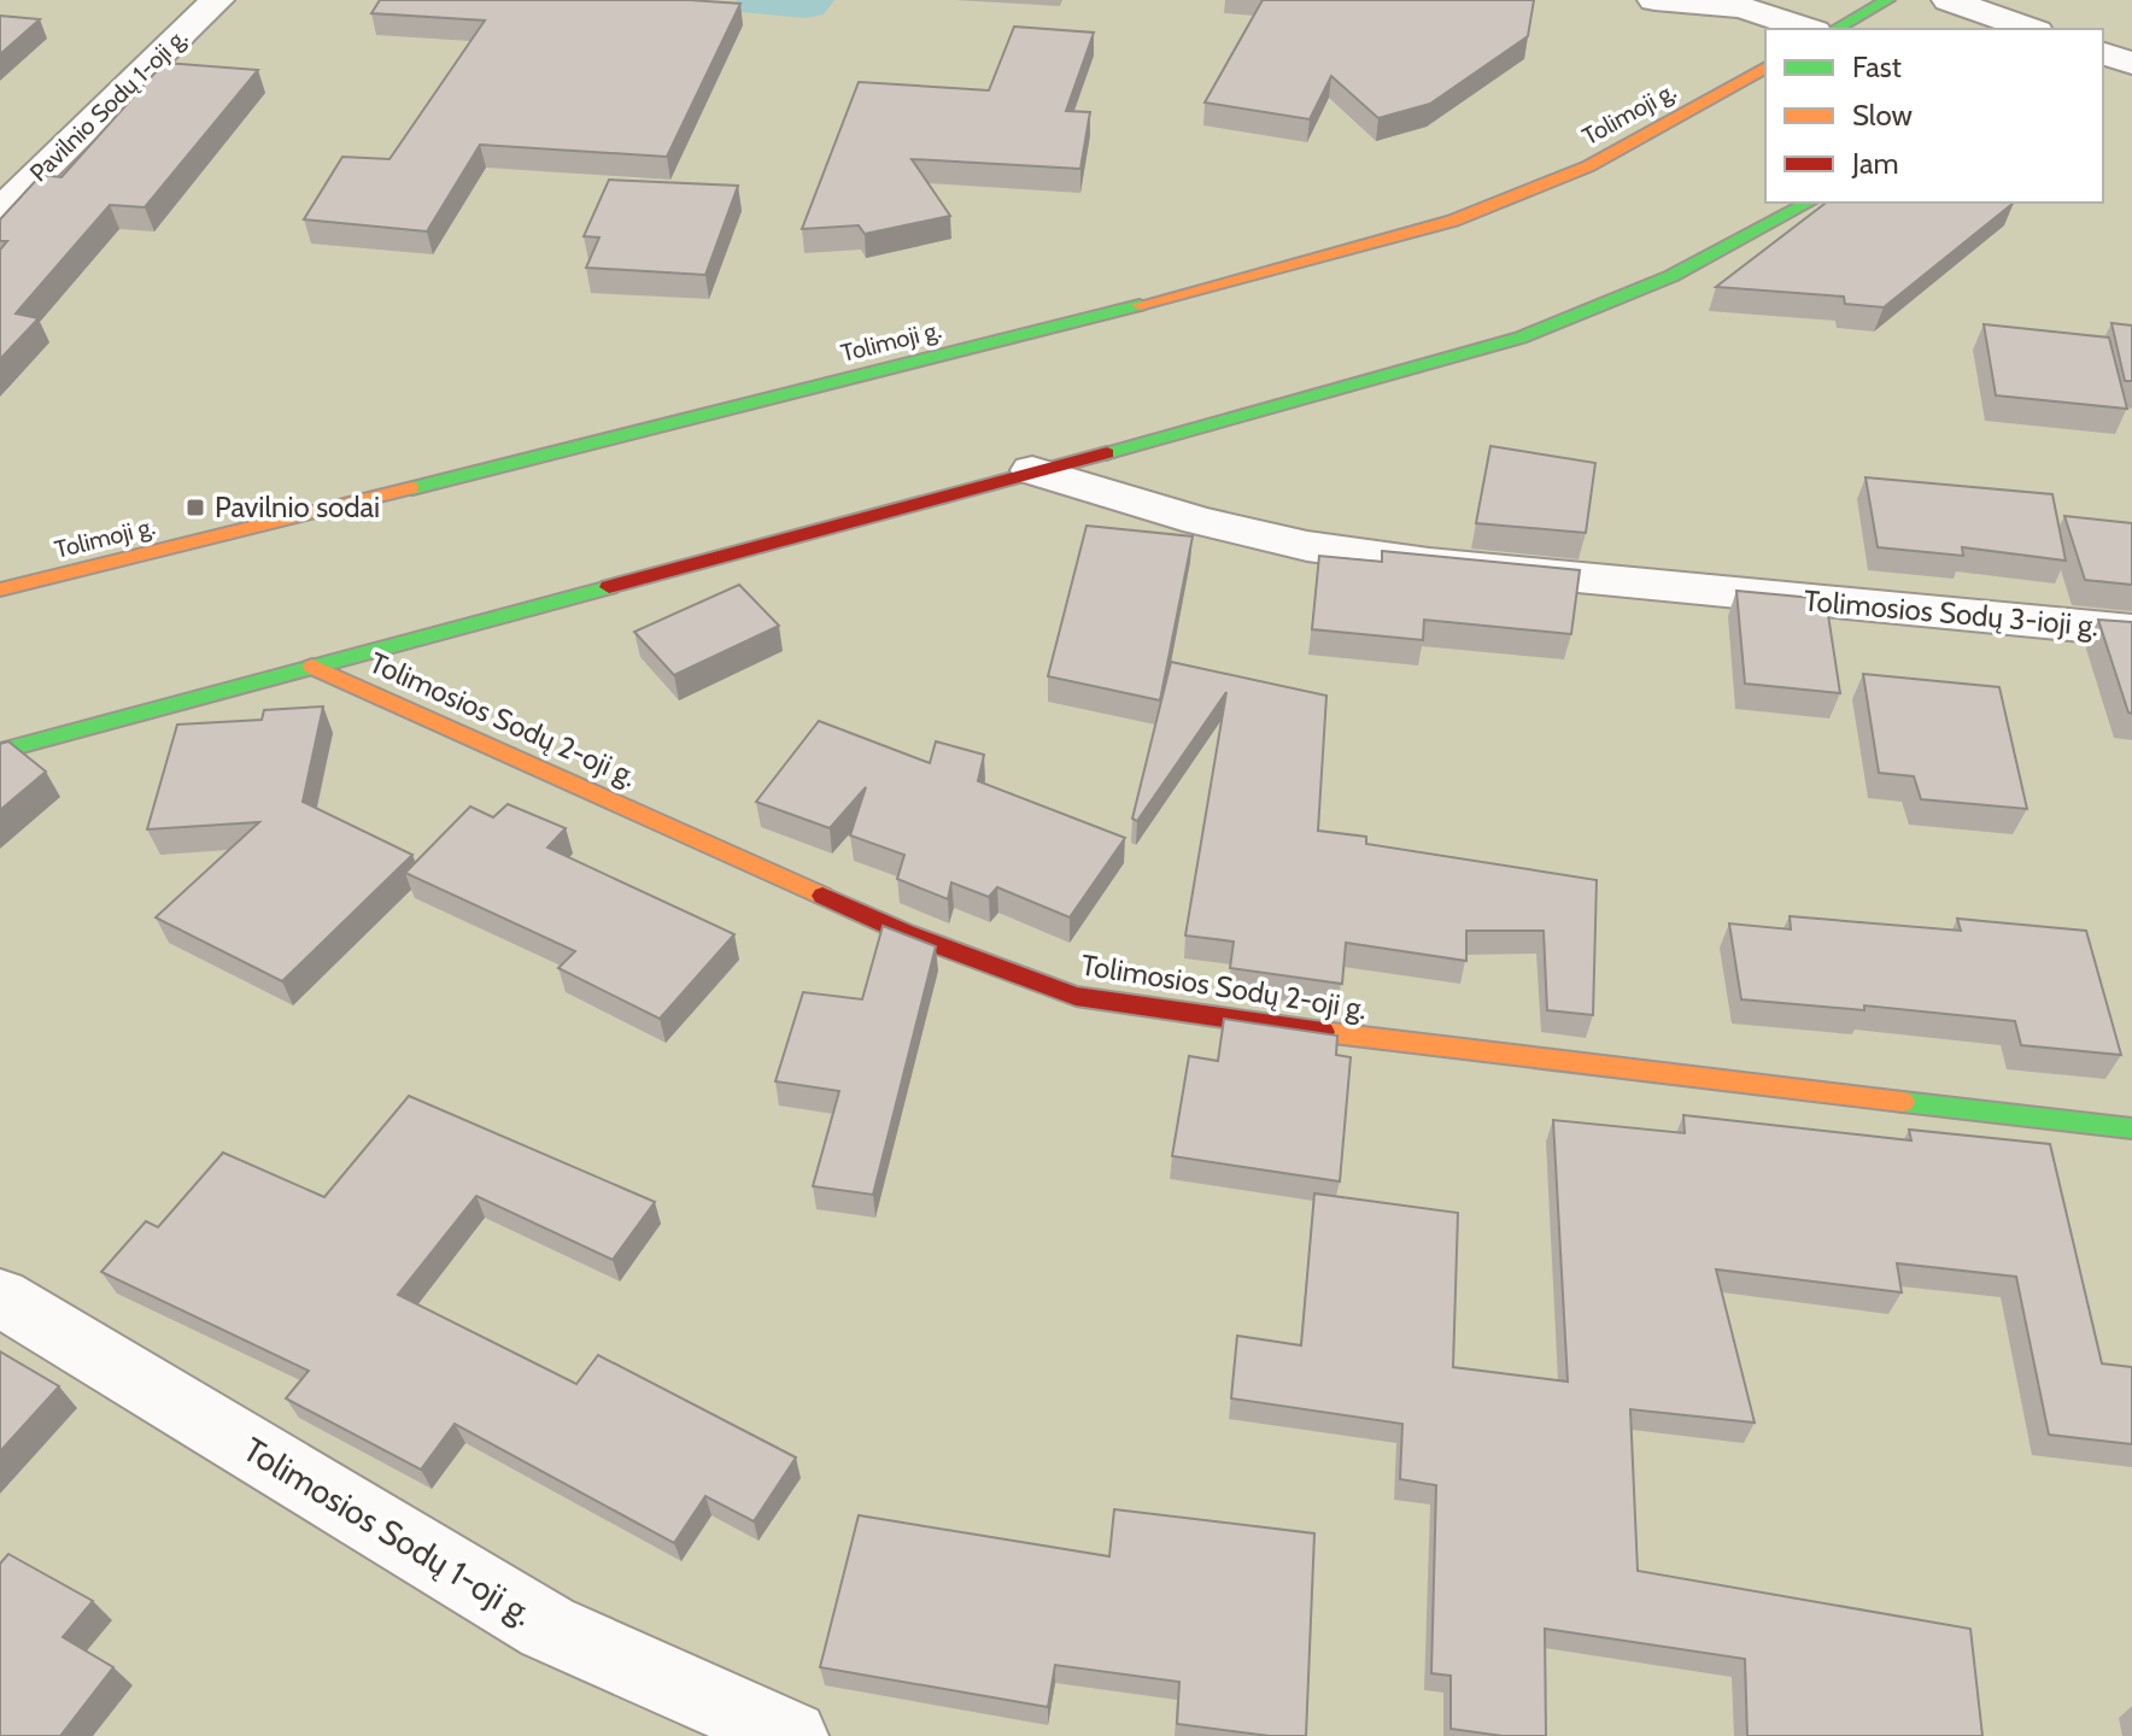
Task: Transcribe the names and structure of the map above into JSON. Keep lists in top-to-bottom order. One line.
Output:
{"streets":{"street":["Pavilnio Sodų 1-oji g.","Tolimoji g.","Tolimosios Sodų 3-ioji g.","Tolimosios Sodų 2-oji g.","Tolimosios Sodų 1-oji g."]},"places":{"transit":["Pavilnio sodai"]},"legend":["Fast","Slow","Jam"]}
